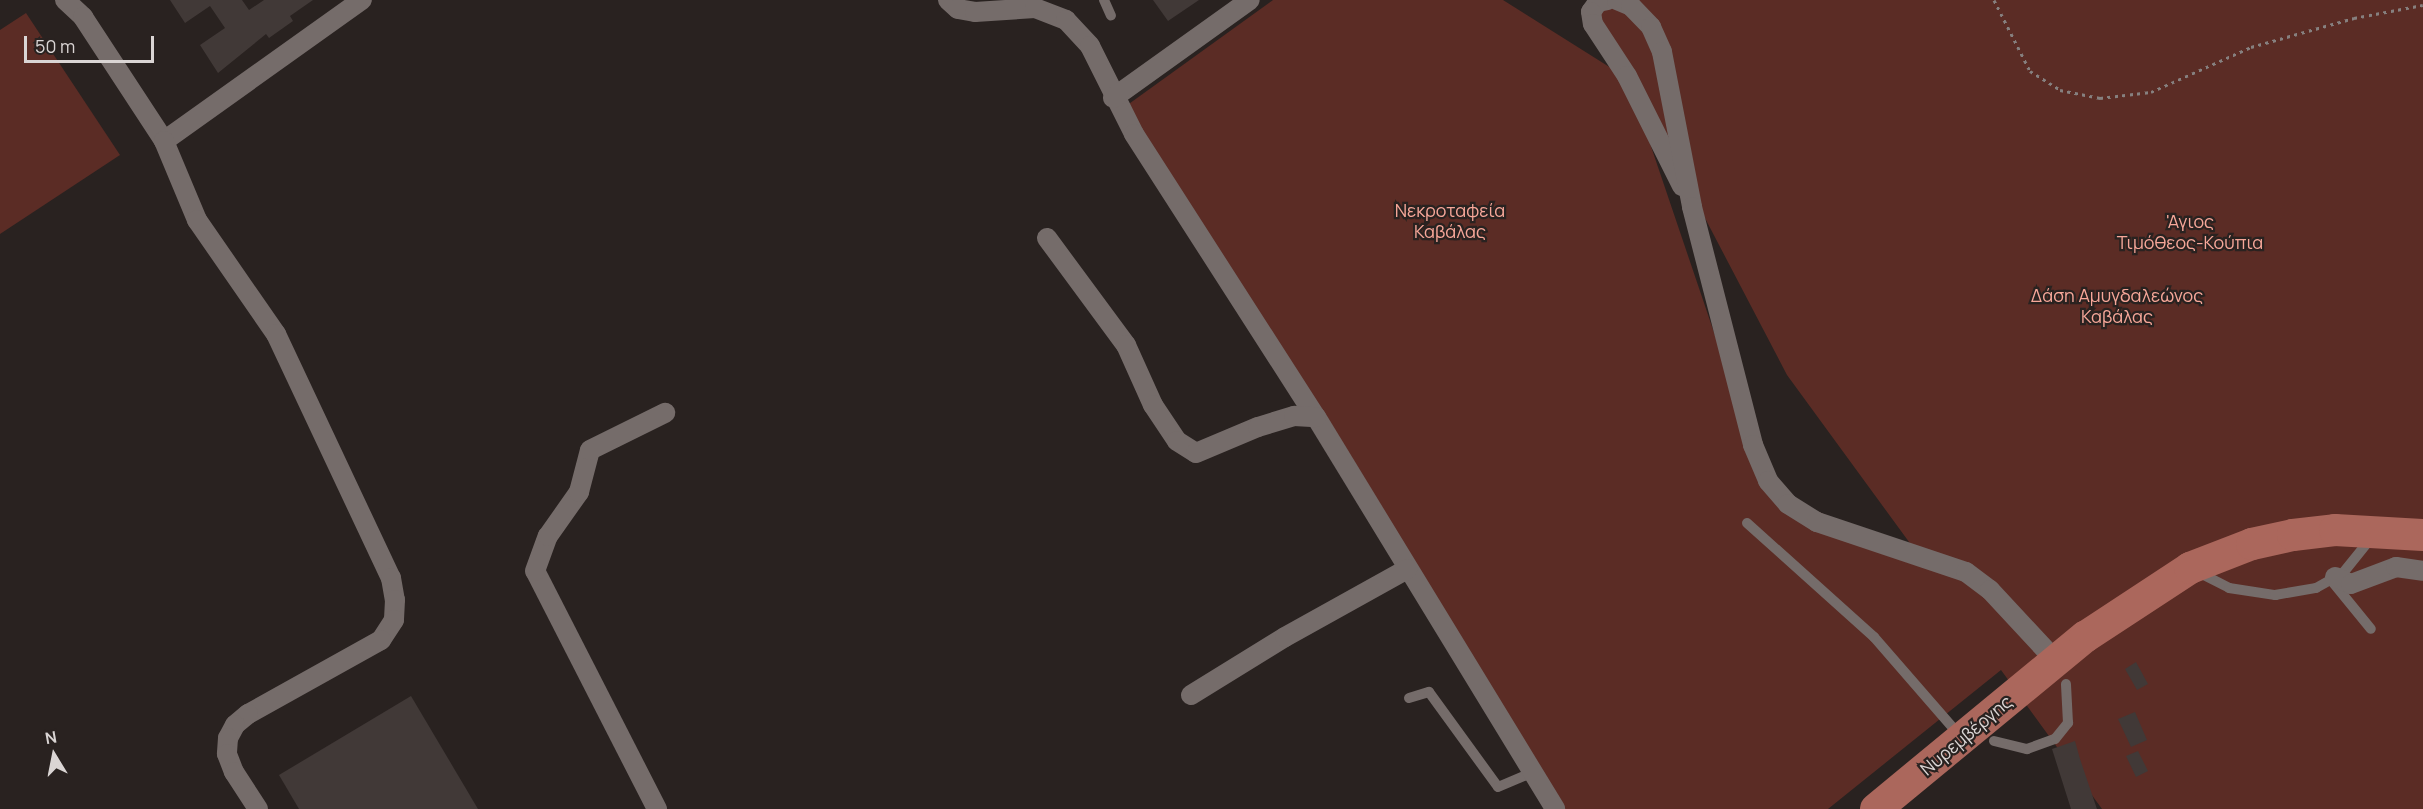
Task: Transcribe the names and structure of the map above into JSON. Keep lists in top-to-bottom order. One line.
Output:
{"streets":{"main road":["Νυρεμβέργης"]},"parks":["Νεκροταφεία Καβάλας","'Αγιος Τιμόθεος-Κούπια","Δάση Αμυγδαλεώνος Καβάλας"],"scale_bar":"50 m","north":"top"}
